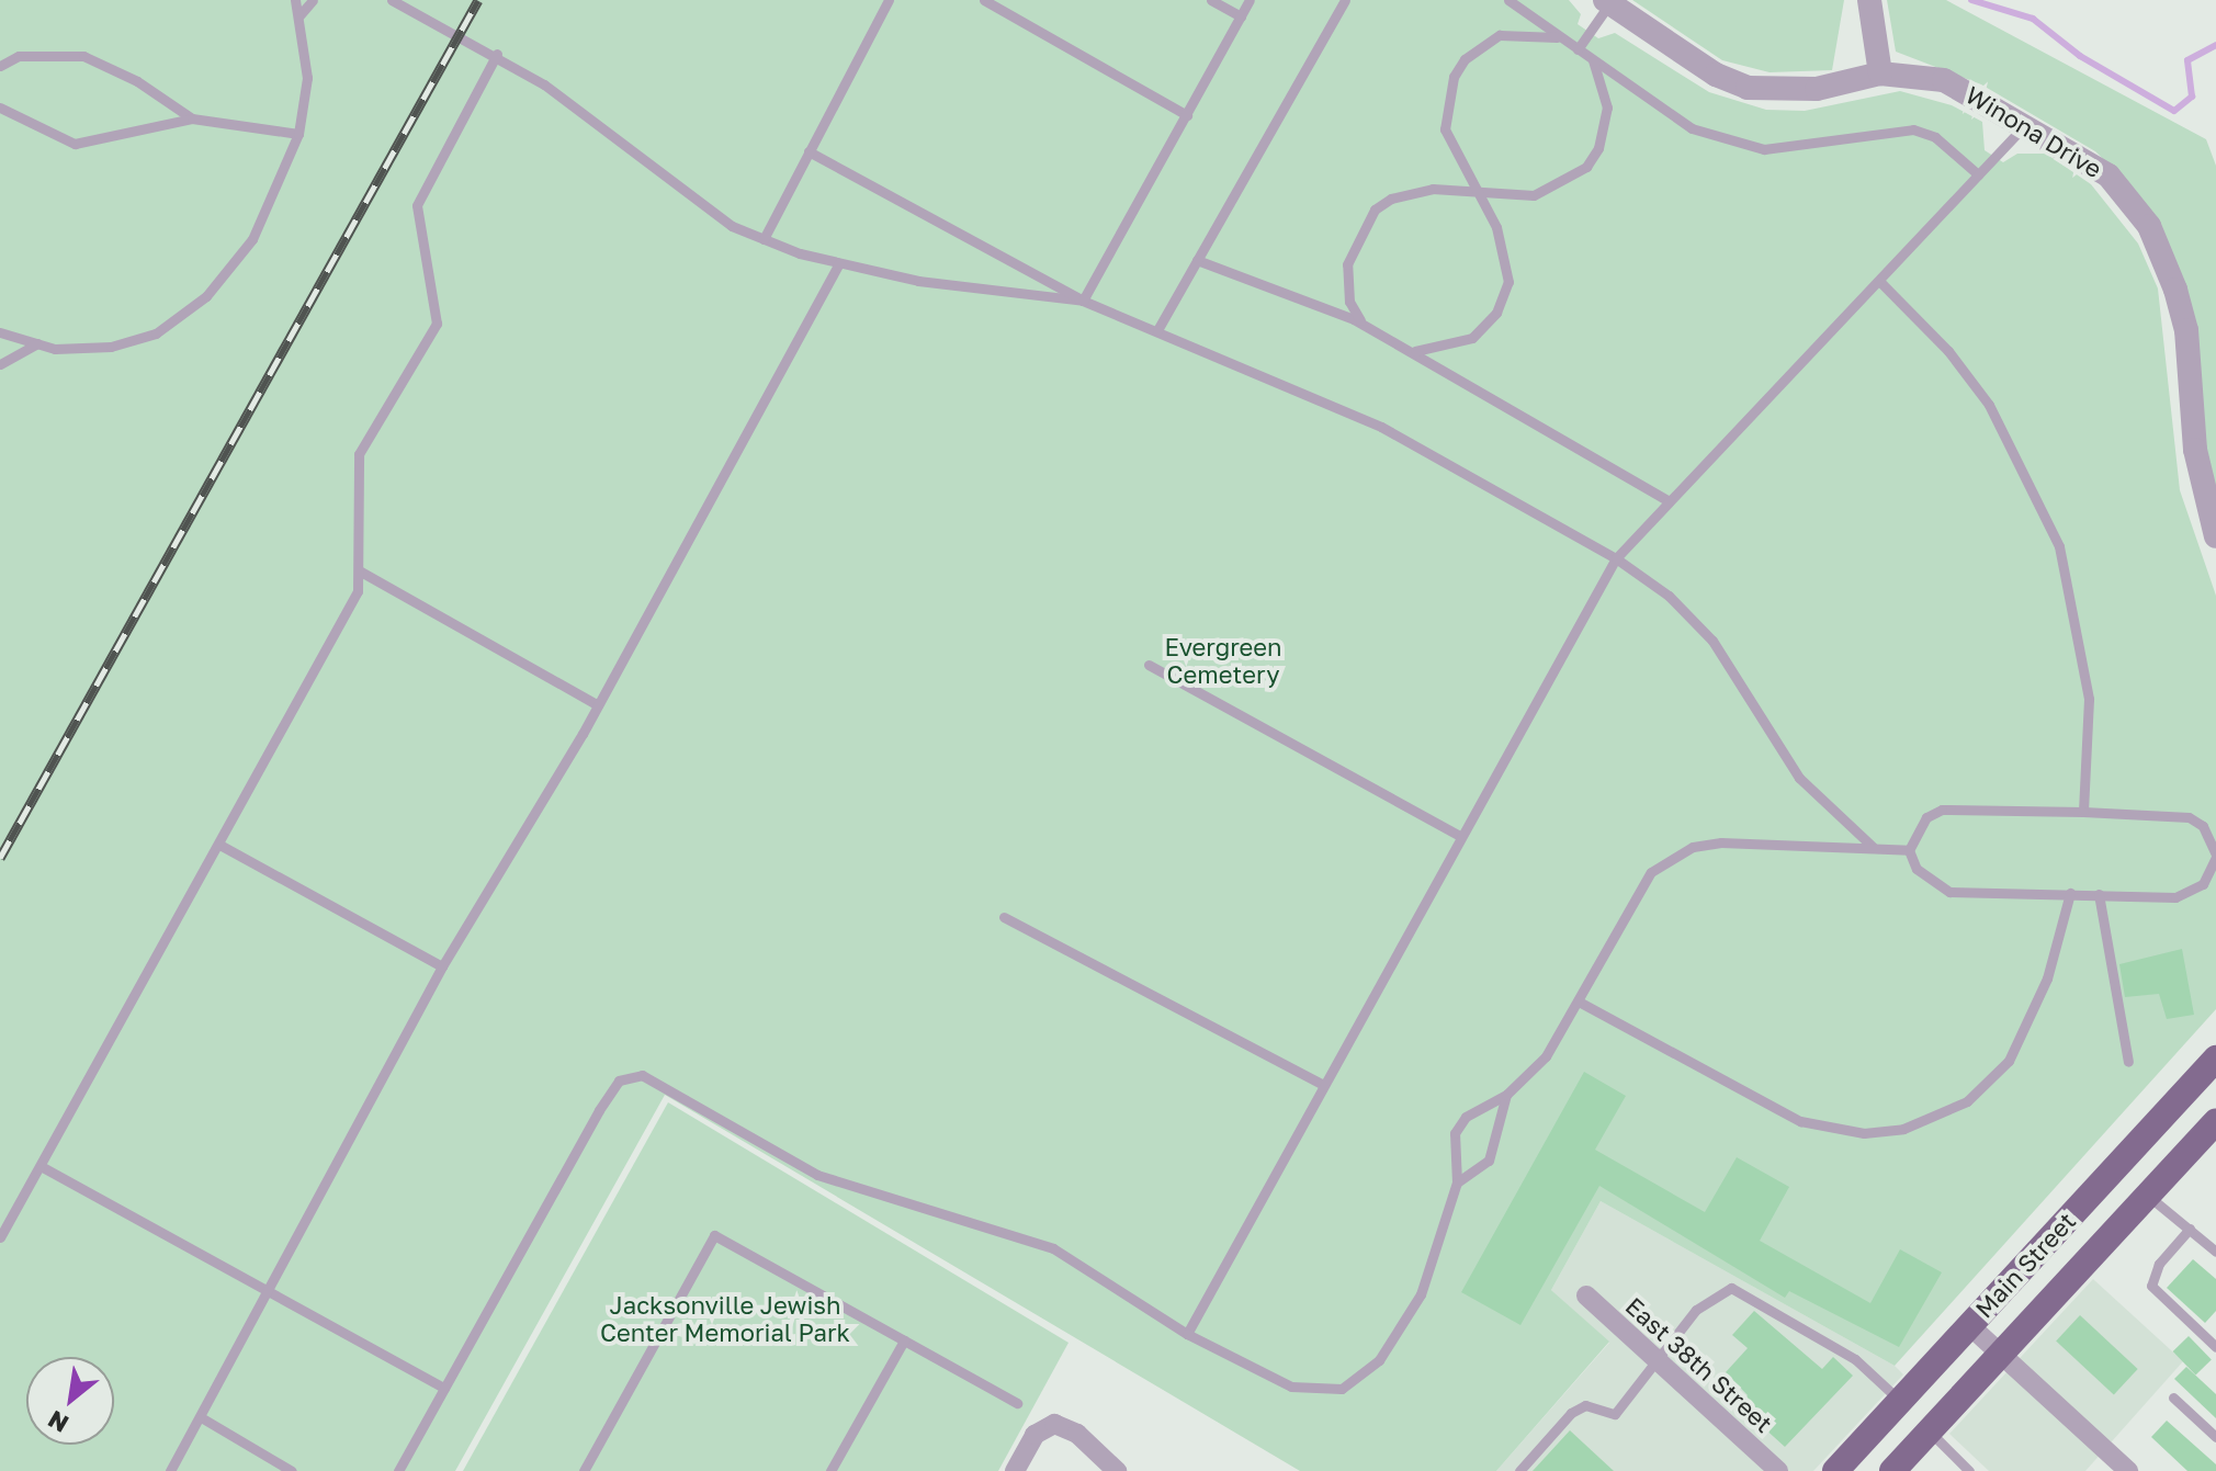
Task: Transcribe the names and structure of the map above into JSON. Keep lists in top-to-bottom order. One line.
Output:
{"streets":{"main road":["Main Street"],"street":["Winona Drive","East 38th Street"]},"parks":["Evergreen Cemetery","Jacksonville Jewish Center Memorial Park"],"north":"bottom left"}
